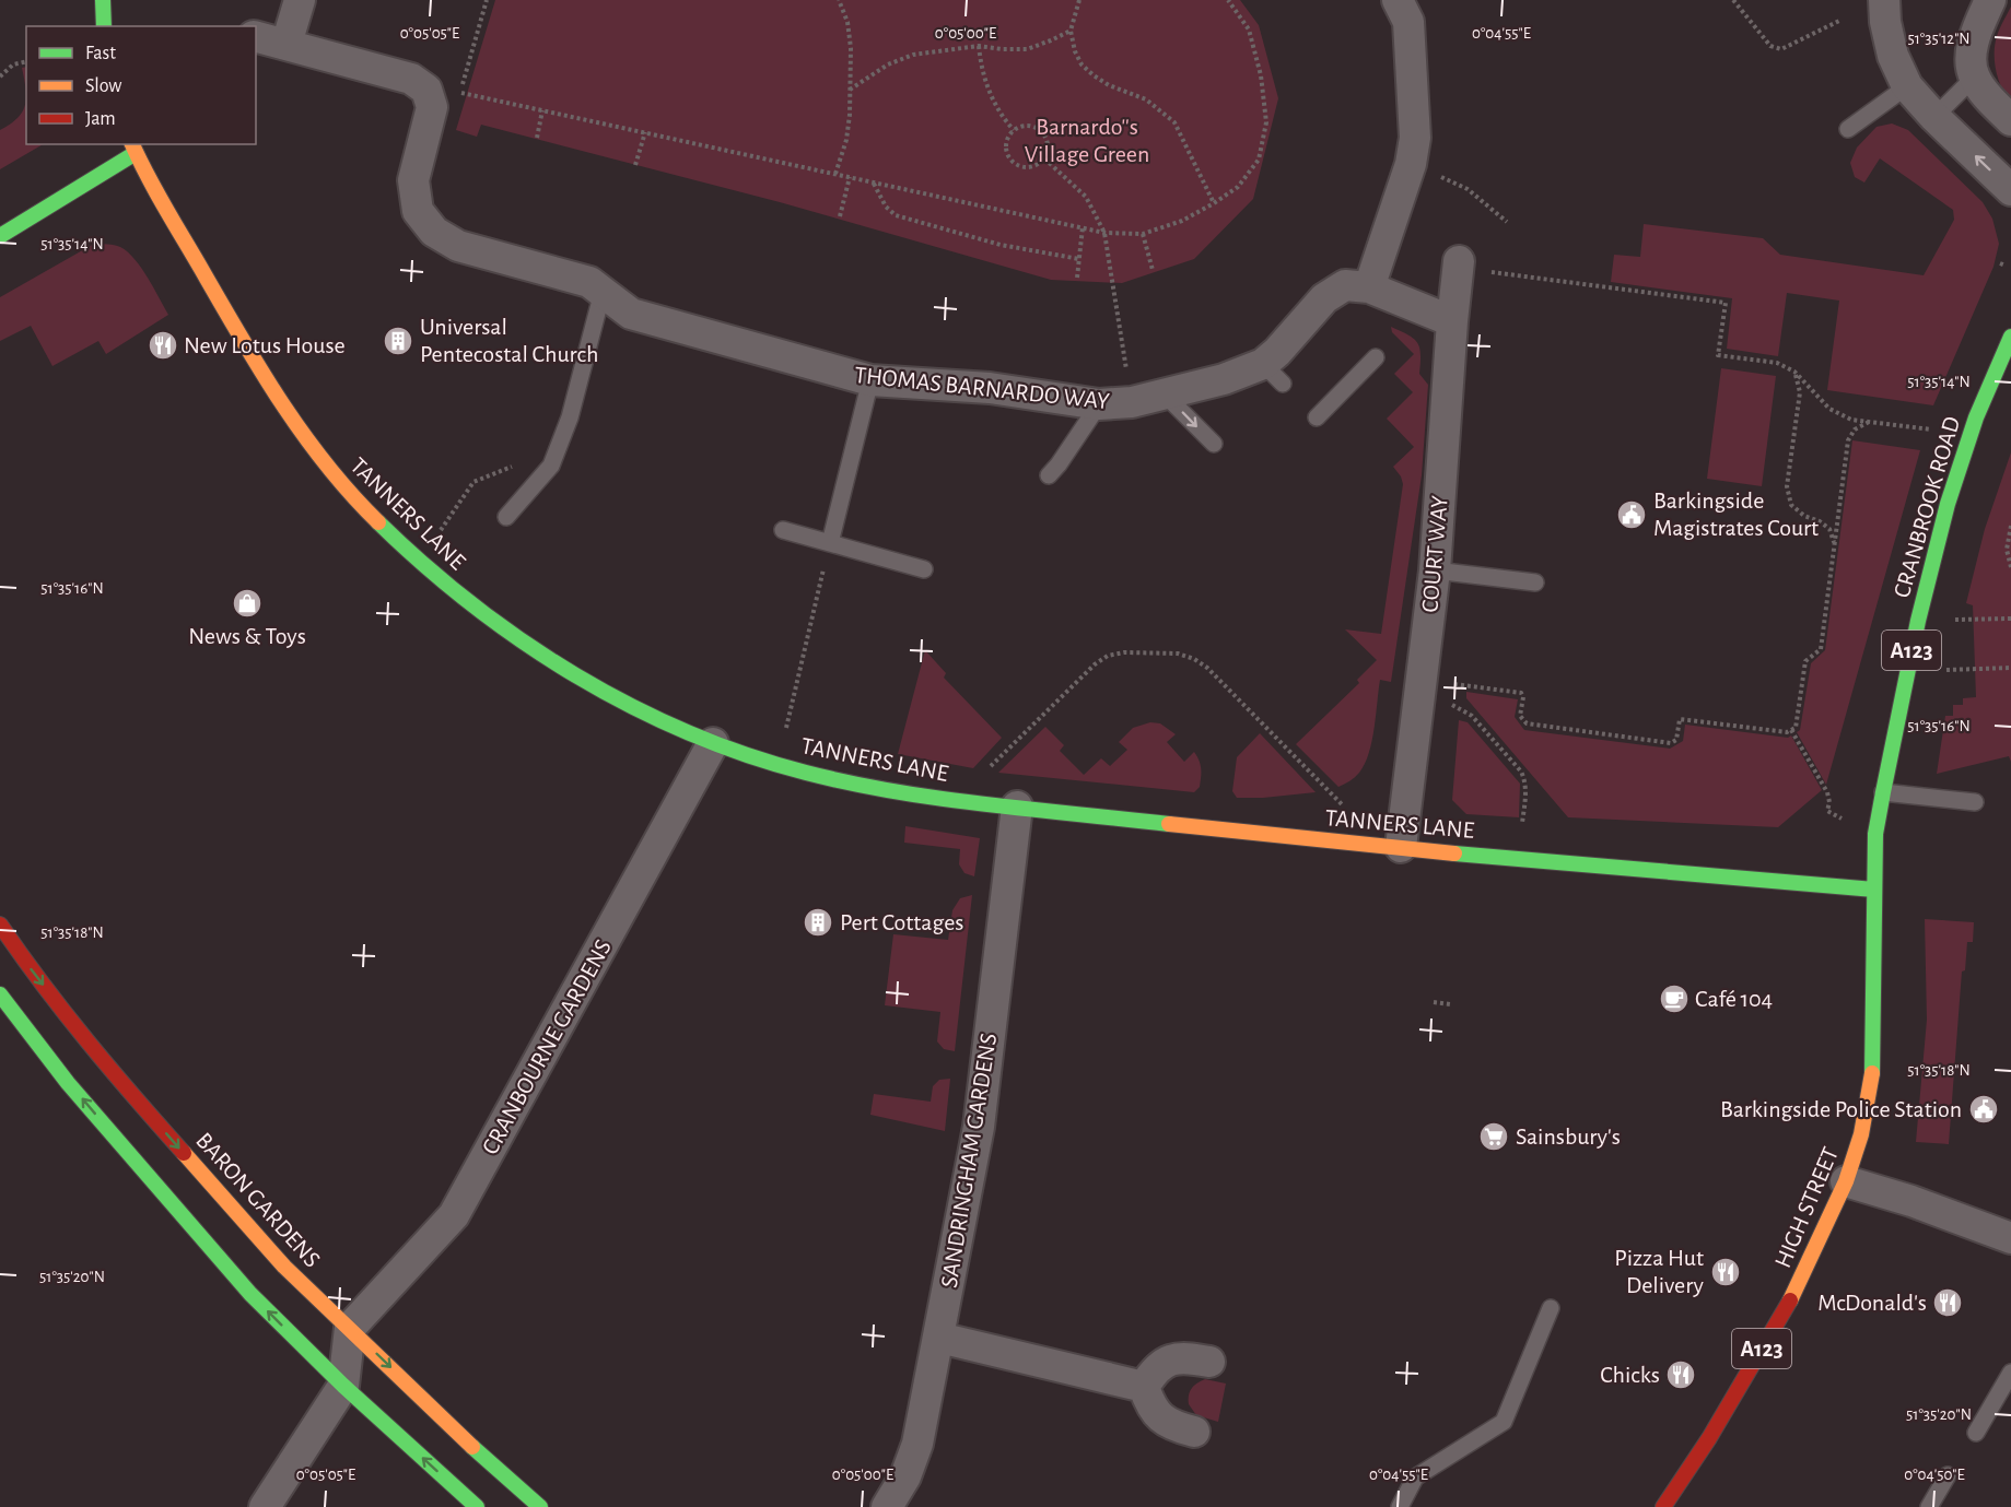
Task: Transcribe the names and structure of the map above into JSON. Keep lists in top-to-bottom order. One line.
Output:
{"streets":{"street":["THOMAS BARNARDO WAY","CRANBROOK ROAD","TANNERS LANE","COURT WAY","A123","CRANBOURNE GARDENS","SANDRINGHAM GARDENS","BARON GARDENS","HIGH STREET"]},"crossings":[["THOMAS BARNARDO WAY","COURT WAY"],["CRANBROOK ROAD","TANNERS LANE"],["CRANBROOK ROAD","HIGH STREET"],["TANNERS LANE","COURT WAY"],["TANNERS LANE","CRANBOURNE GARDENS"],["TANNERS LANE","SANDRINGHAM GARDENS"],["TANNERS LANE","HIGH STREET"],["CRANBOURNE GARDENS","BARON GARDENS"]],"parks":["Barnardo''s Village Green"],"places":{"building":["Universal Pentecostal Church","Pert Cottages"],"restaurant":["New Lotus House","Pizza Hut Delivery","McDonald's","Chicks"],"public building":["Barkingside Magistrates Court","Barkingside Police Station"],"shop":["News & Toys"],"cafe":["Café 104"],"supermarket":["Sainsbury's"]},"legend":["Fast","Slow","Jam"],"coordinates":["0°05'05\"E","0°05'00\"E","0°04'55\"E","51°35'12\"N","51°35'14\"N","51°35'16\"N","51°35'18\"N","51°35'20\"N","0°04'50\"E"]}
